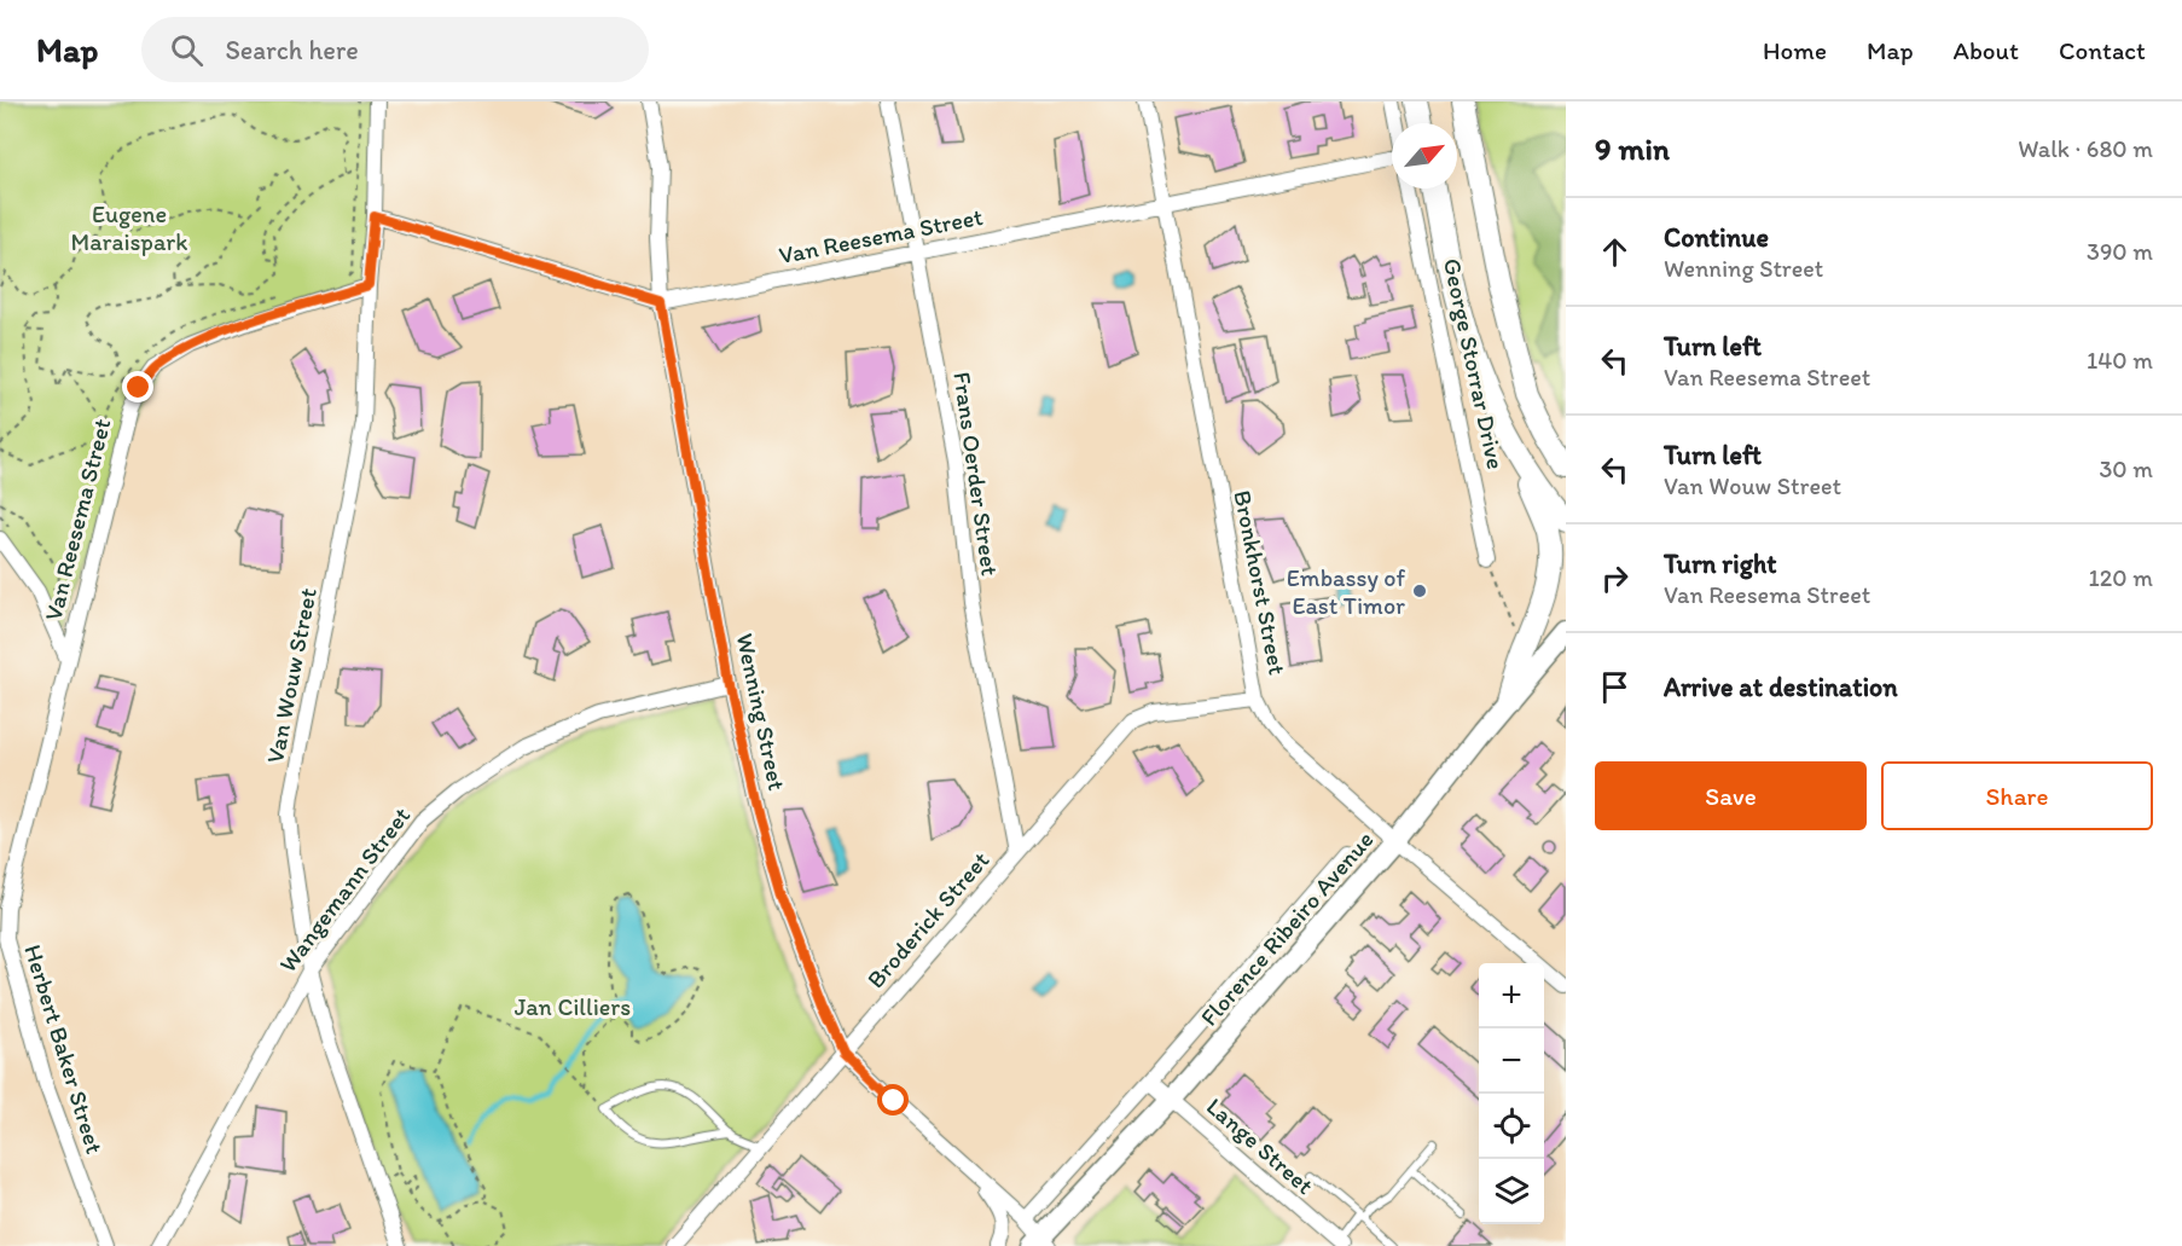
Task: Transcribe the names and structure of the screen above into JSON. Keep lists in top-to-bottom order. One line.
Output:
{"streets":{"main road":["George Storrar Drive","Florence Ribeiro Avenue"],"street":["Van Reesema Street","Frans Oerder Street","Bronkhorst Street","Van Wouw Street","Wenning Street","Wangemann Street","Broderick Street","Herbert Baker Street","Lange Street"]},"crossings":[["Van Reesema Street","Frans Oerder Street"],["Van Reesema Street","Bronkhorst Street"],["Van Reesema Street","Van Wouw Street"],["Van Reesema Street","Wenning Street"],["Van Reesema Street","Herbert Baker Street"],["Frans Oerder Street","Broderick Street"],["Bronkhorst Street","Broderick Street"],["Bronkhorst Street","Florence Ribeiro Avenue"],["Van Wouw Street","Wangemann Street"],["Wenning Street","Wangemann Street"],["Wenning Street","Broderick Street"],["Wenning Street","Florence Ribeiro Avenue"],["Florence Ribeiro Avenue","Lange Street"]],"parks":["Eugene Maraispark","Jan Cilliers"],"places":["Embassy of East Timor"],"north":"top right","page":{"header":"Map","search":"Search here","nav":["Home","Map","About","Contact"],"heading":["9 min","Walk · 680 m"],"list":[["Continue","Wenning Street","390 m"],["Turn left","Van Reesema Street","140 m"],["Turn left","Van Wouw Street","30 m"],["Turn right","Van Reesema Street","120 m"],"Arrive at destination"],"buttons":["Save","Share"],"map_buttons":["+","−"]}}
